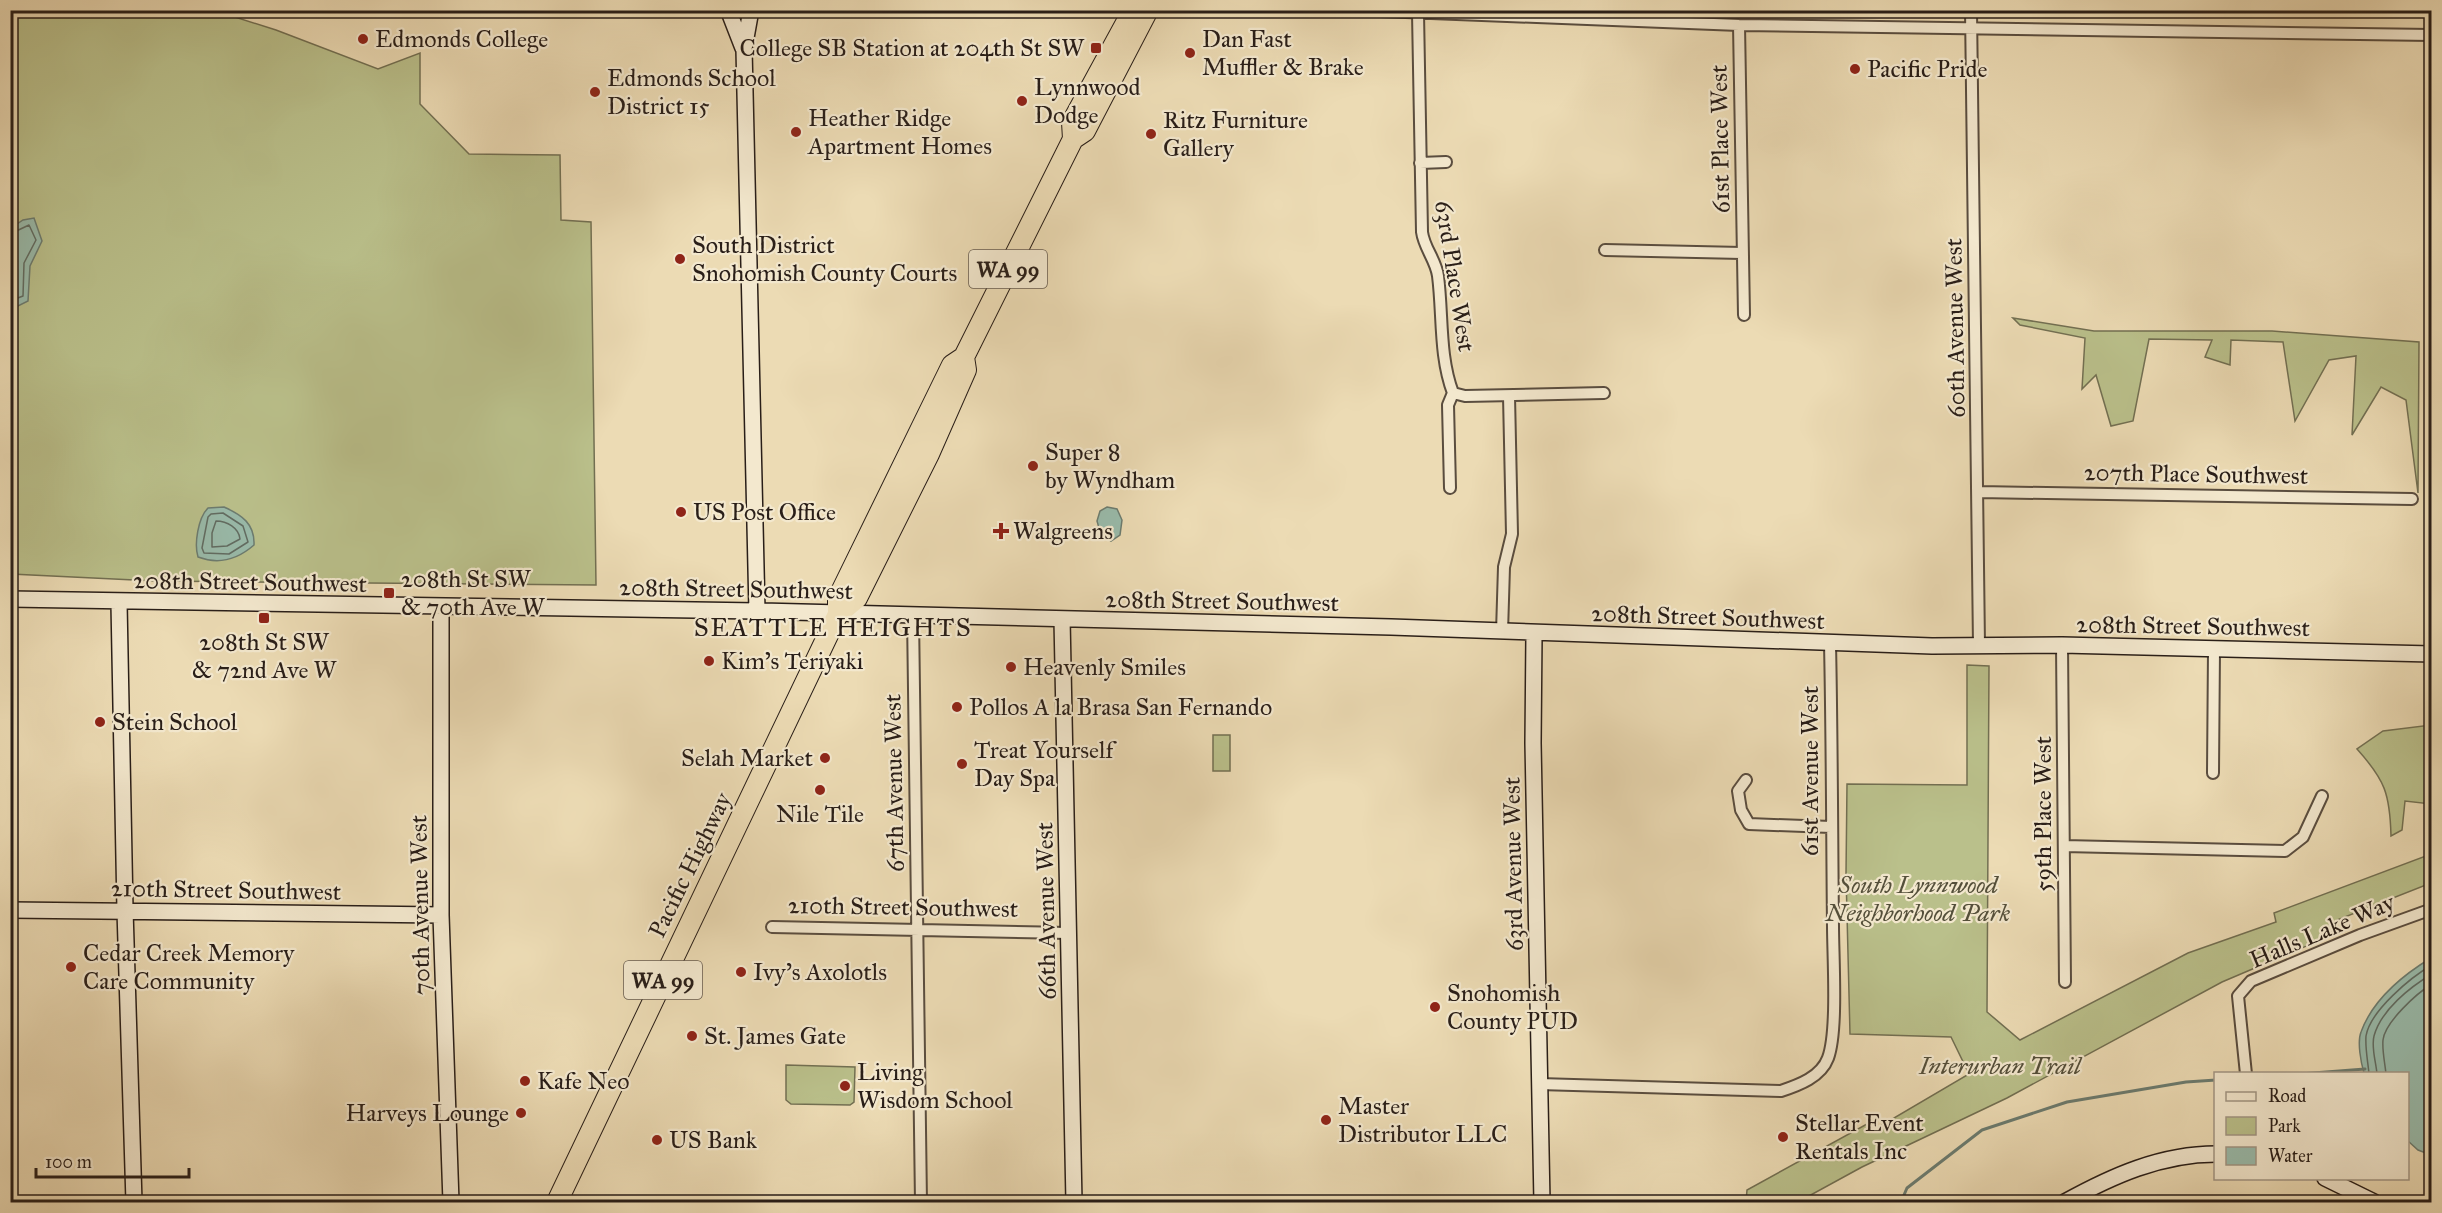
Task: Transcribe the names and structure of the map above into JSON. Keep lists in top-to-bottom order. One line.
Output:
{"streets":{"highway":["WA 99","Pacific Highway"],"street":["61st Place West","63rd Place West","60th Avenue West","207th Place Southwest","208th Street Southwest","61st Avenue West","67th Avenue West","59th Place West","63rd Avenue West","210th Street Southwest","70th Avenue West","66th Avenue West","Halls Lake Way"]},"crossings":[["60th Avenue West","207th Place Southwest"],["60th Avenue West","208th Street Southwest"],["208th Street Southwest","61st Avenue West"],["208th Street Southwest","67th Avenue West"],["208th Street Southwest","59th Place West"],["208th Street Southwest","63rd Avenue West"],["208th Street Southwest","Pacific Highway"],["208th Street Southwest","70th Avenue West"],["208th Street Southwest","66th Avenue West"],["61st Avenue West","63rd Avenue West"],["67th Avenue West","210th Street Southwest"],["210th Street Southwest","70th Avenue West"],["210th Street Southwest","66th Avenue West"]],"districts":["SEATTLE HEIGHTS"],"parks":["South Lynnwood Neighborhood Park","Interurban Trail"],"places":{"other":["Edmonds College","Dan Fast Muffler & Brake","Pacific Pride","Edmonds School District 15","Lynnwood Dodge","Heather Ridge Apartment Homes","Ritz Furniture Gallery","South District Snohomish County Courts","Super 8 by Wyndham","US Post Office","Kim's Teriyaki","Heavenly Smiles","Pollos A la Brasa San Fernando","Stein School","Selah Market","Treat Yourself Day Spa","Nile Tile","Cedar Creek Memory Care Community","Ivy's Axolotls","Snohomish County PUD","St. James Gate","Kafe Neo","Living Wisdom School","Harveys Lounge","Master Distributor LLC","Stellar Event Rentals Inc","US Bank"],"transit":["College SB Station at 204th St SW","208th St SW & 70th Ave W","208th St SW & 72nd Ave W"],"health":["Walgreens"]},"legend":["Road","Park","Water"],"scale_bar":"100 m"}
